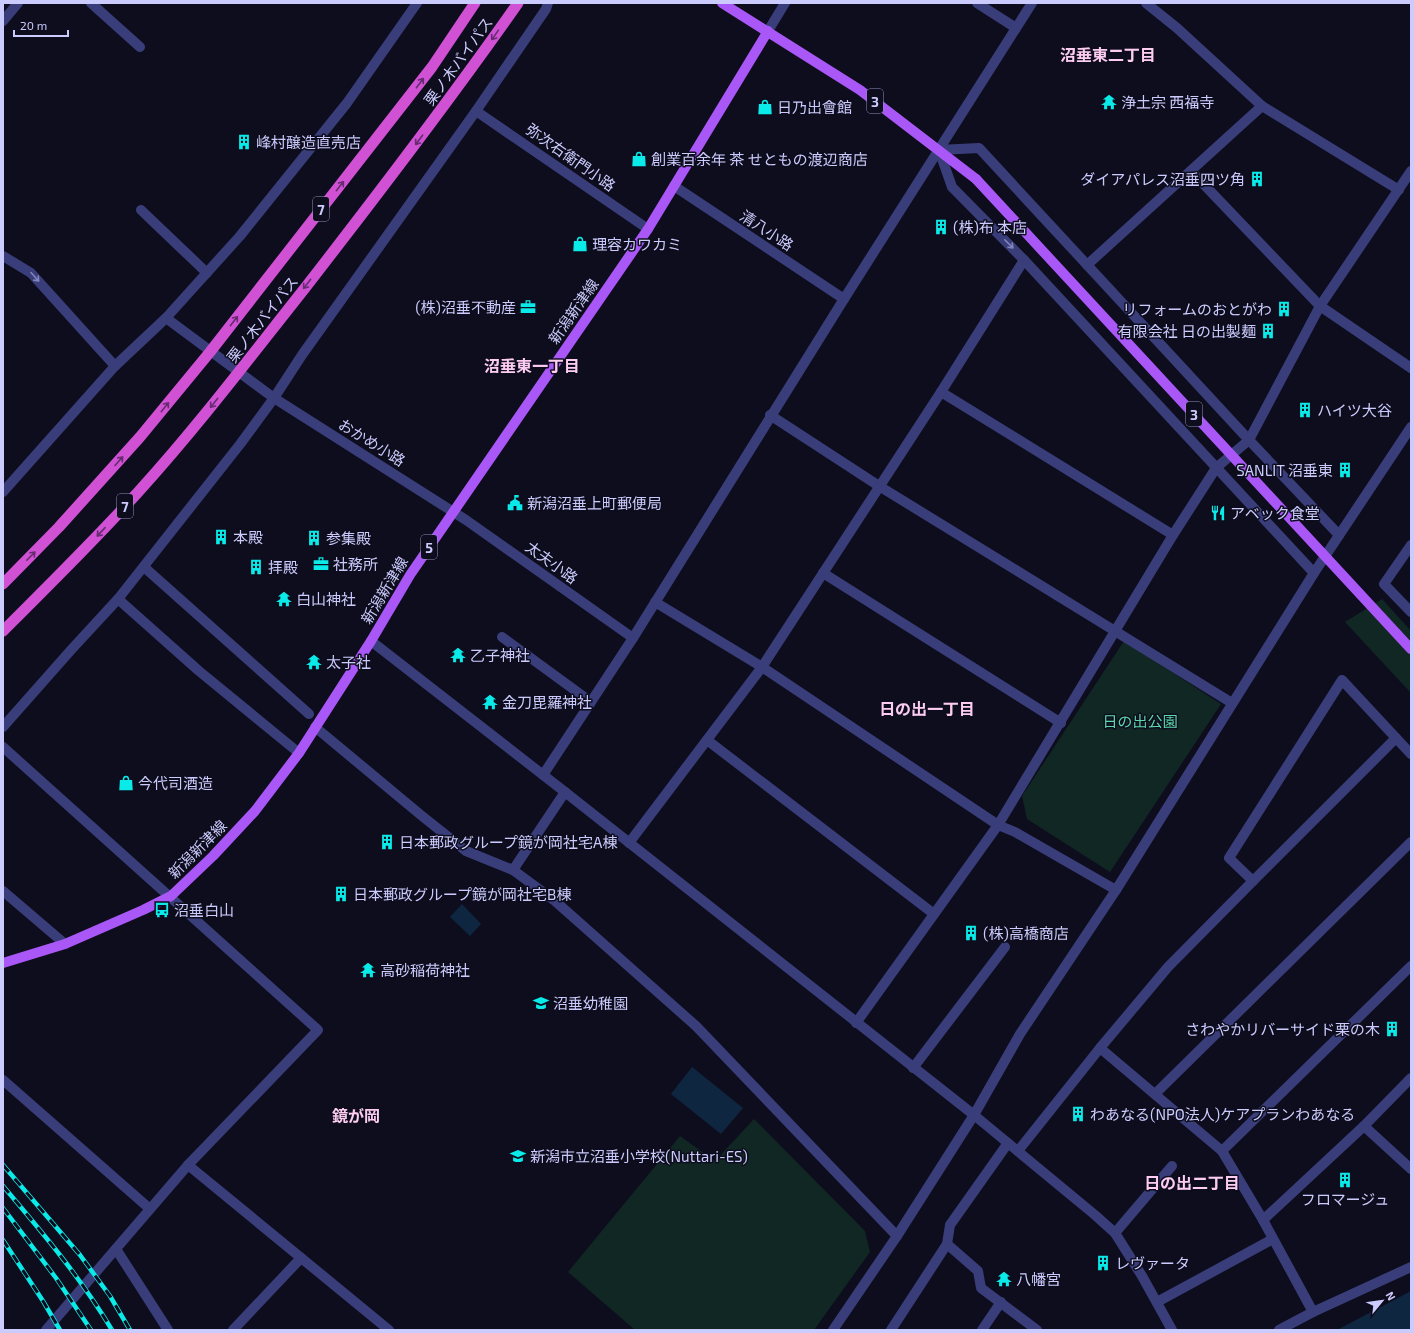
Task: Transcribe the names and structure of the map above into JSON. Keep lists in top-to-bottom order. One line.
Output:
{"streets":{"highway":["栗ノ木バイパス","7"],"main road":["3","新潟新津線","5"],"street":["弥次右衛門小路","清八小路","おかめ小路","太夫小路"]},"crossings":[["栗ノ木バイパス","おかめ小路"],["3","新潟新津線"],["弥次右衛門小路","新潟新津線"],["清八小路","新潟新津線"],["新潟新津線","おかめ小路"],["新潟新津線","太夫小路"],["おかめ小路","太夫小路"]],"districts":["沼垂東二丁目","沼垂東一丁目","日の出一丁目","鏡が岡","日の出二丁目"],"parks":["日の出公園"],"places":{"temple":["浄土宗 西福寺","白山神社","乙子神社","太子社","金刀毘羅神社","高砂稲荷神社","八幡宮"],"shop":["日乃出會館","創業百余年 茶 せともの渡辺商店","理容カワカミ","今代司酒造"],"building":["峰村醸造直売店","ダイアパレス沼垂四ツ角","(株)布 本店","リフォームのおとがわ","有限会社 日の出製麺","ハイツ大谷","SANLIT 沼垂東","本殿","参集殿","拝殿","日本郵政グループ鏡が岡社宅A棟","日本郵政グループ鏡が岡社宅B棟","(株)高橋商店","さわやかリバーサイド栗の木","わあなる(NPO法人)ケアプランわあなる","フロマージュ","レヴァータ"],"office":["(株)沼垂不動産","社務所"],"public building":["新潟沼垂上町郵便局"],"restaurant":["アベック食堂"],"bus stop":["沼垂白山"],"school or university":["沼垂幼稚園","新潟市立沼垂小学校(Nuttari-ES)"]},"scale_bar":"20 m","north":"top right"}
